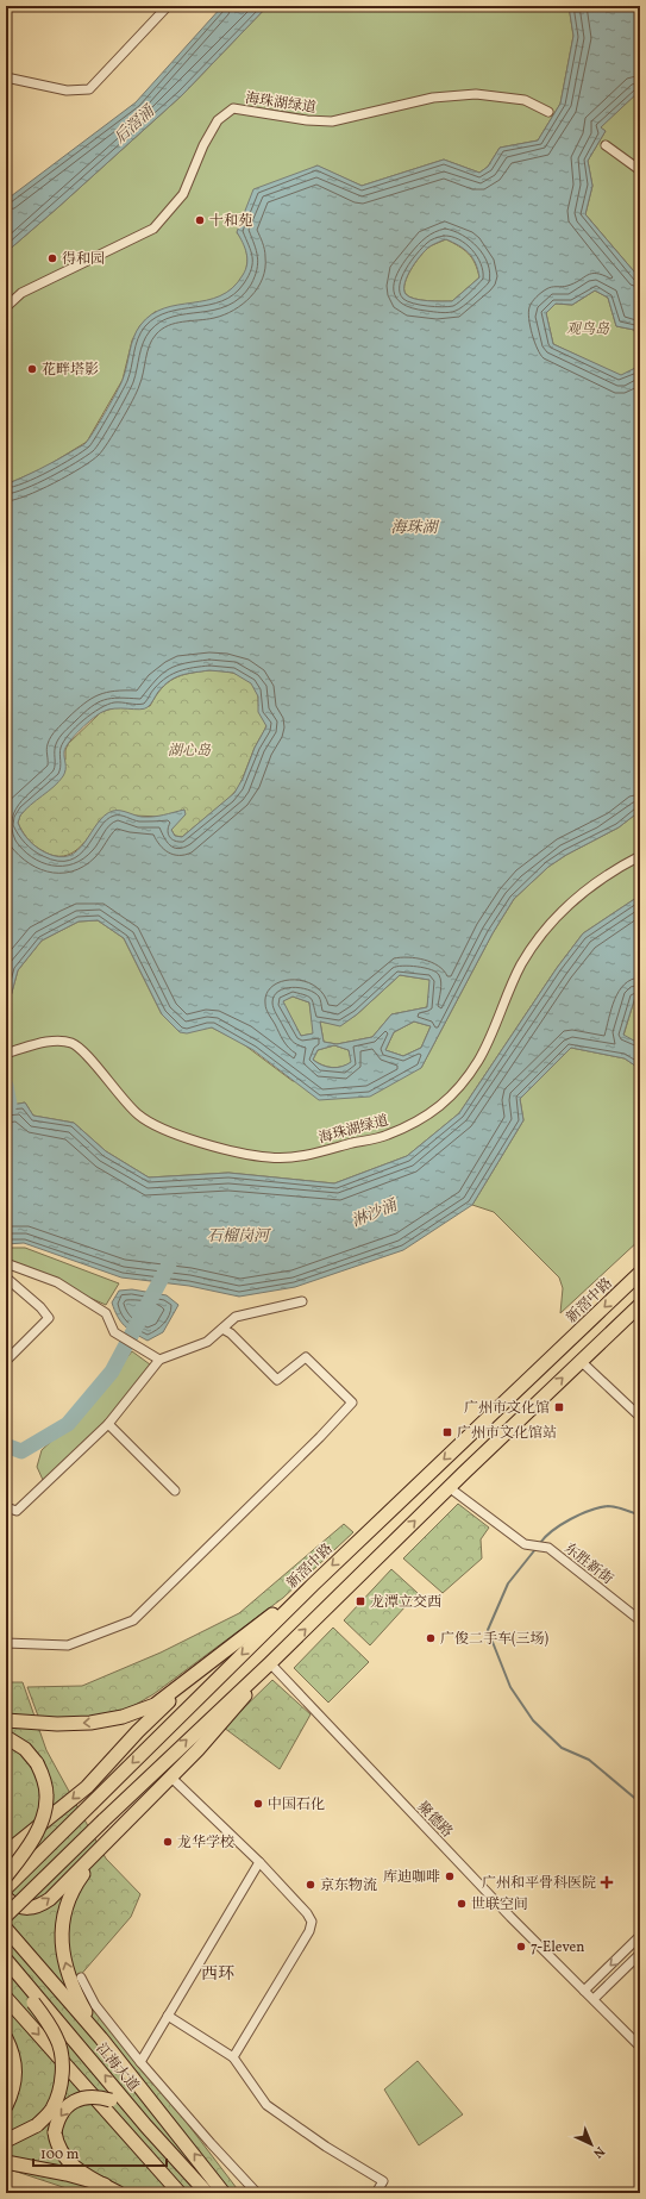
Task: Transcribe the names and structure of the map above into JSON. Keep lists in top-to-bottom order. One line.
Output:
{"streets":{"highway":["新滘中路","江海大道"],"street":["海珠湖绿道","东胜新街","聚德路"]},"districts":["西环"],"water":["后滘涌","海珠湖","淋沙涌","石榴岗河"],"parks":["观鸟岛","湖心岛"],"places":{"other":["十和苑","得和园","花畔塔影","广俊二手车(三场)","中国石化","龙华学校","库迪咖啡","京东物流","世联空间","7-Eleven"],"transit":["广州市文化馆","广州市文化馆站","龙潭立交西"],"health":["广州和平骨科医院"]},"scale_bar":"100 m","north":"bottom right"}
